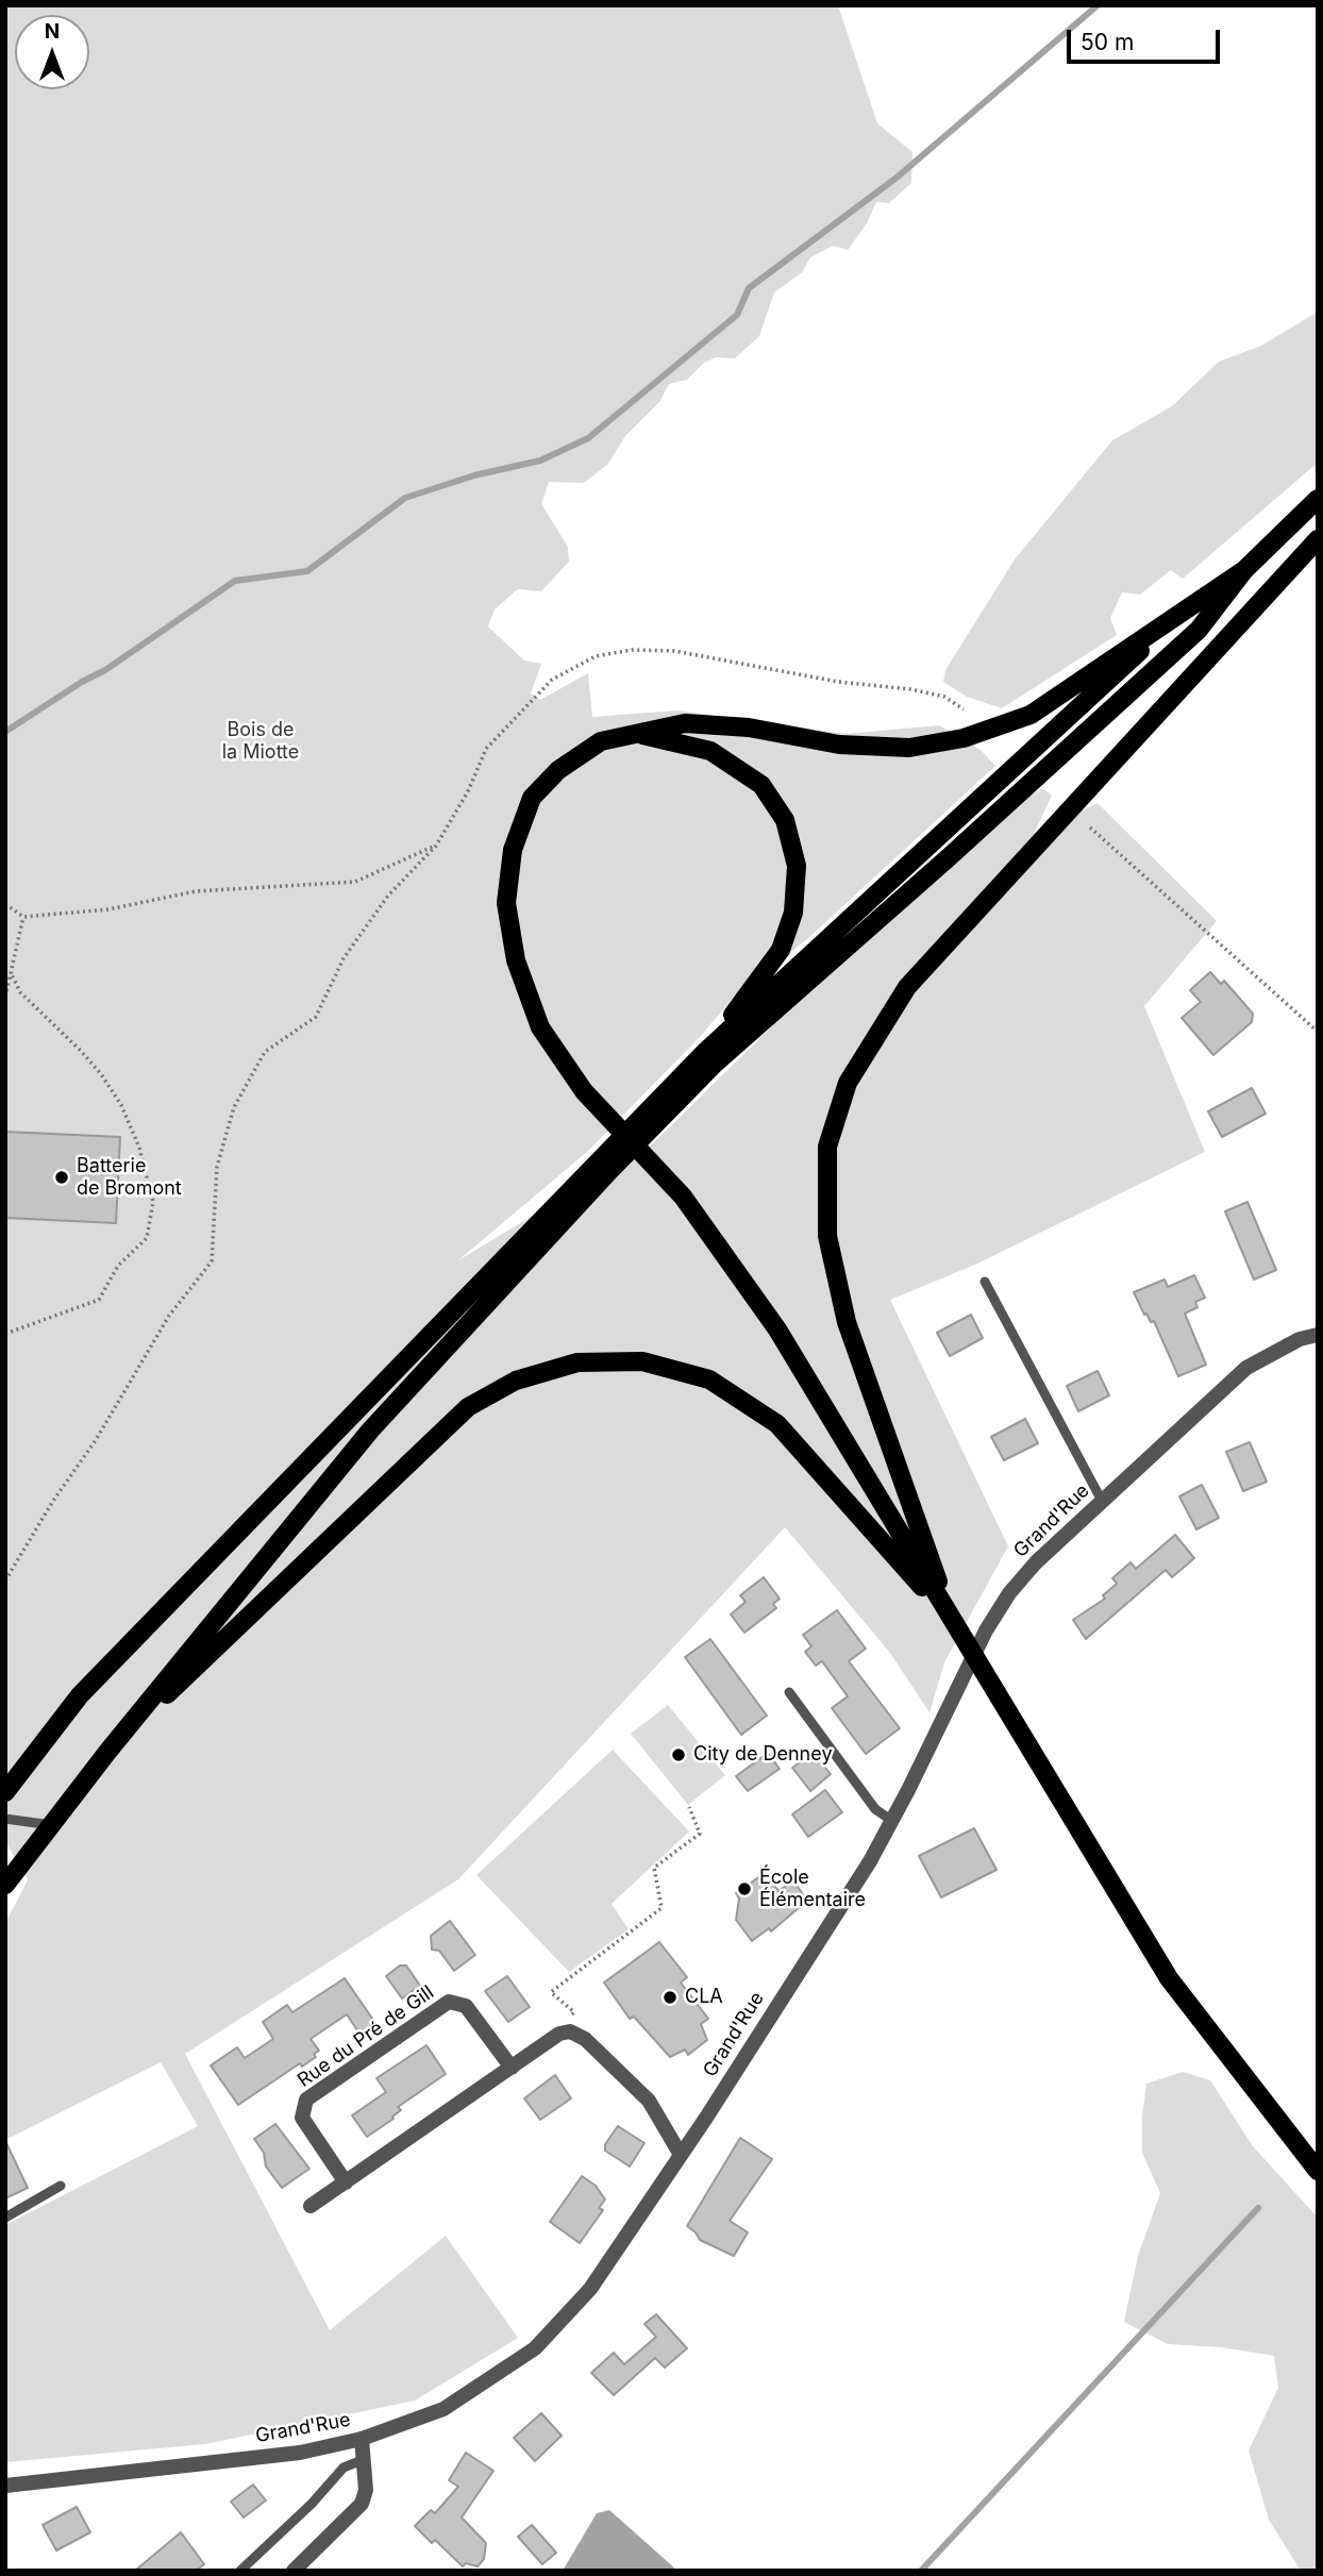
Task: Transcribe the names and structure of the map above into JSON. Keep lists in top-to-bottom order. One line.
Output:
{"streets":{"street":["Grand'Rue","Rue du Pré de Gill"]},"parks":["Bois de la Miotte"],"places":["Batterie de Bromont","City de Denney","École Élémentaire","CLA"],"scale_bar":"50 m","north":"top"}
